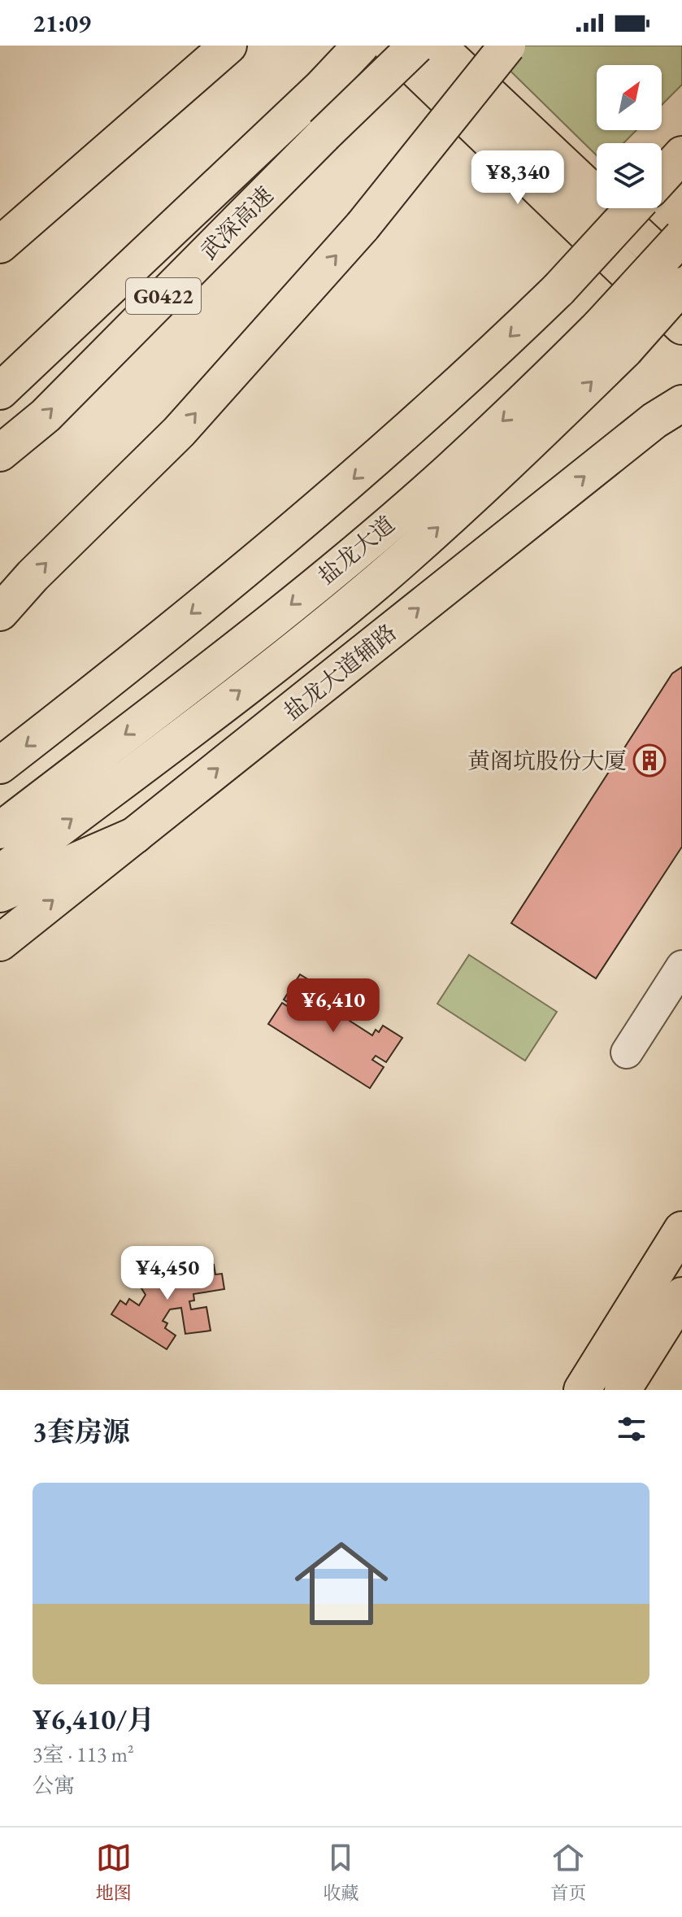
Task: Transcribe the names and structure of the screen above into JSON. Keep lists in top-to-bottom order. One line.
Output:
{"streets":{"main road":["武深高速","G0422","盐龙大道","盐龙大道辅路"]},"places":{"building":["黄阁坑股份大厦"]},"north":"top right","page":{"status":"21:09","price":["¥8,340","¥6,410","¥4,450"],"heading":"3套房源","list":[{"name":"¥6,410/月","note":"3室 · 113 m² · 公寓"}],"tabs":["地图","收藏","首页"]}}
